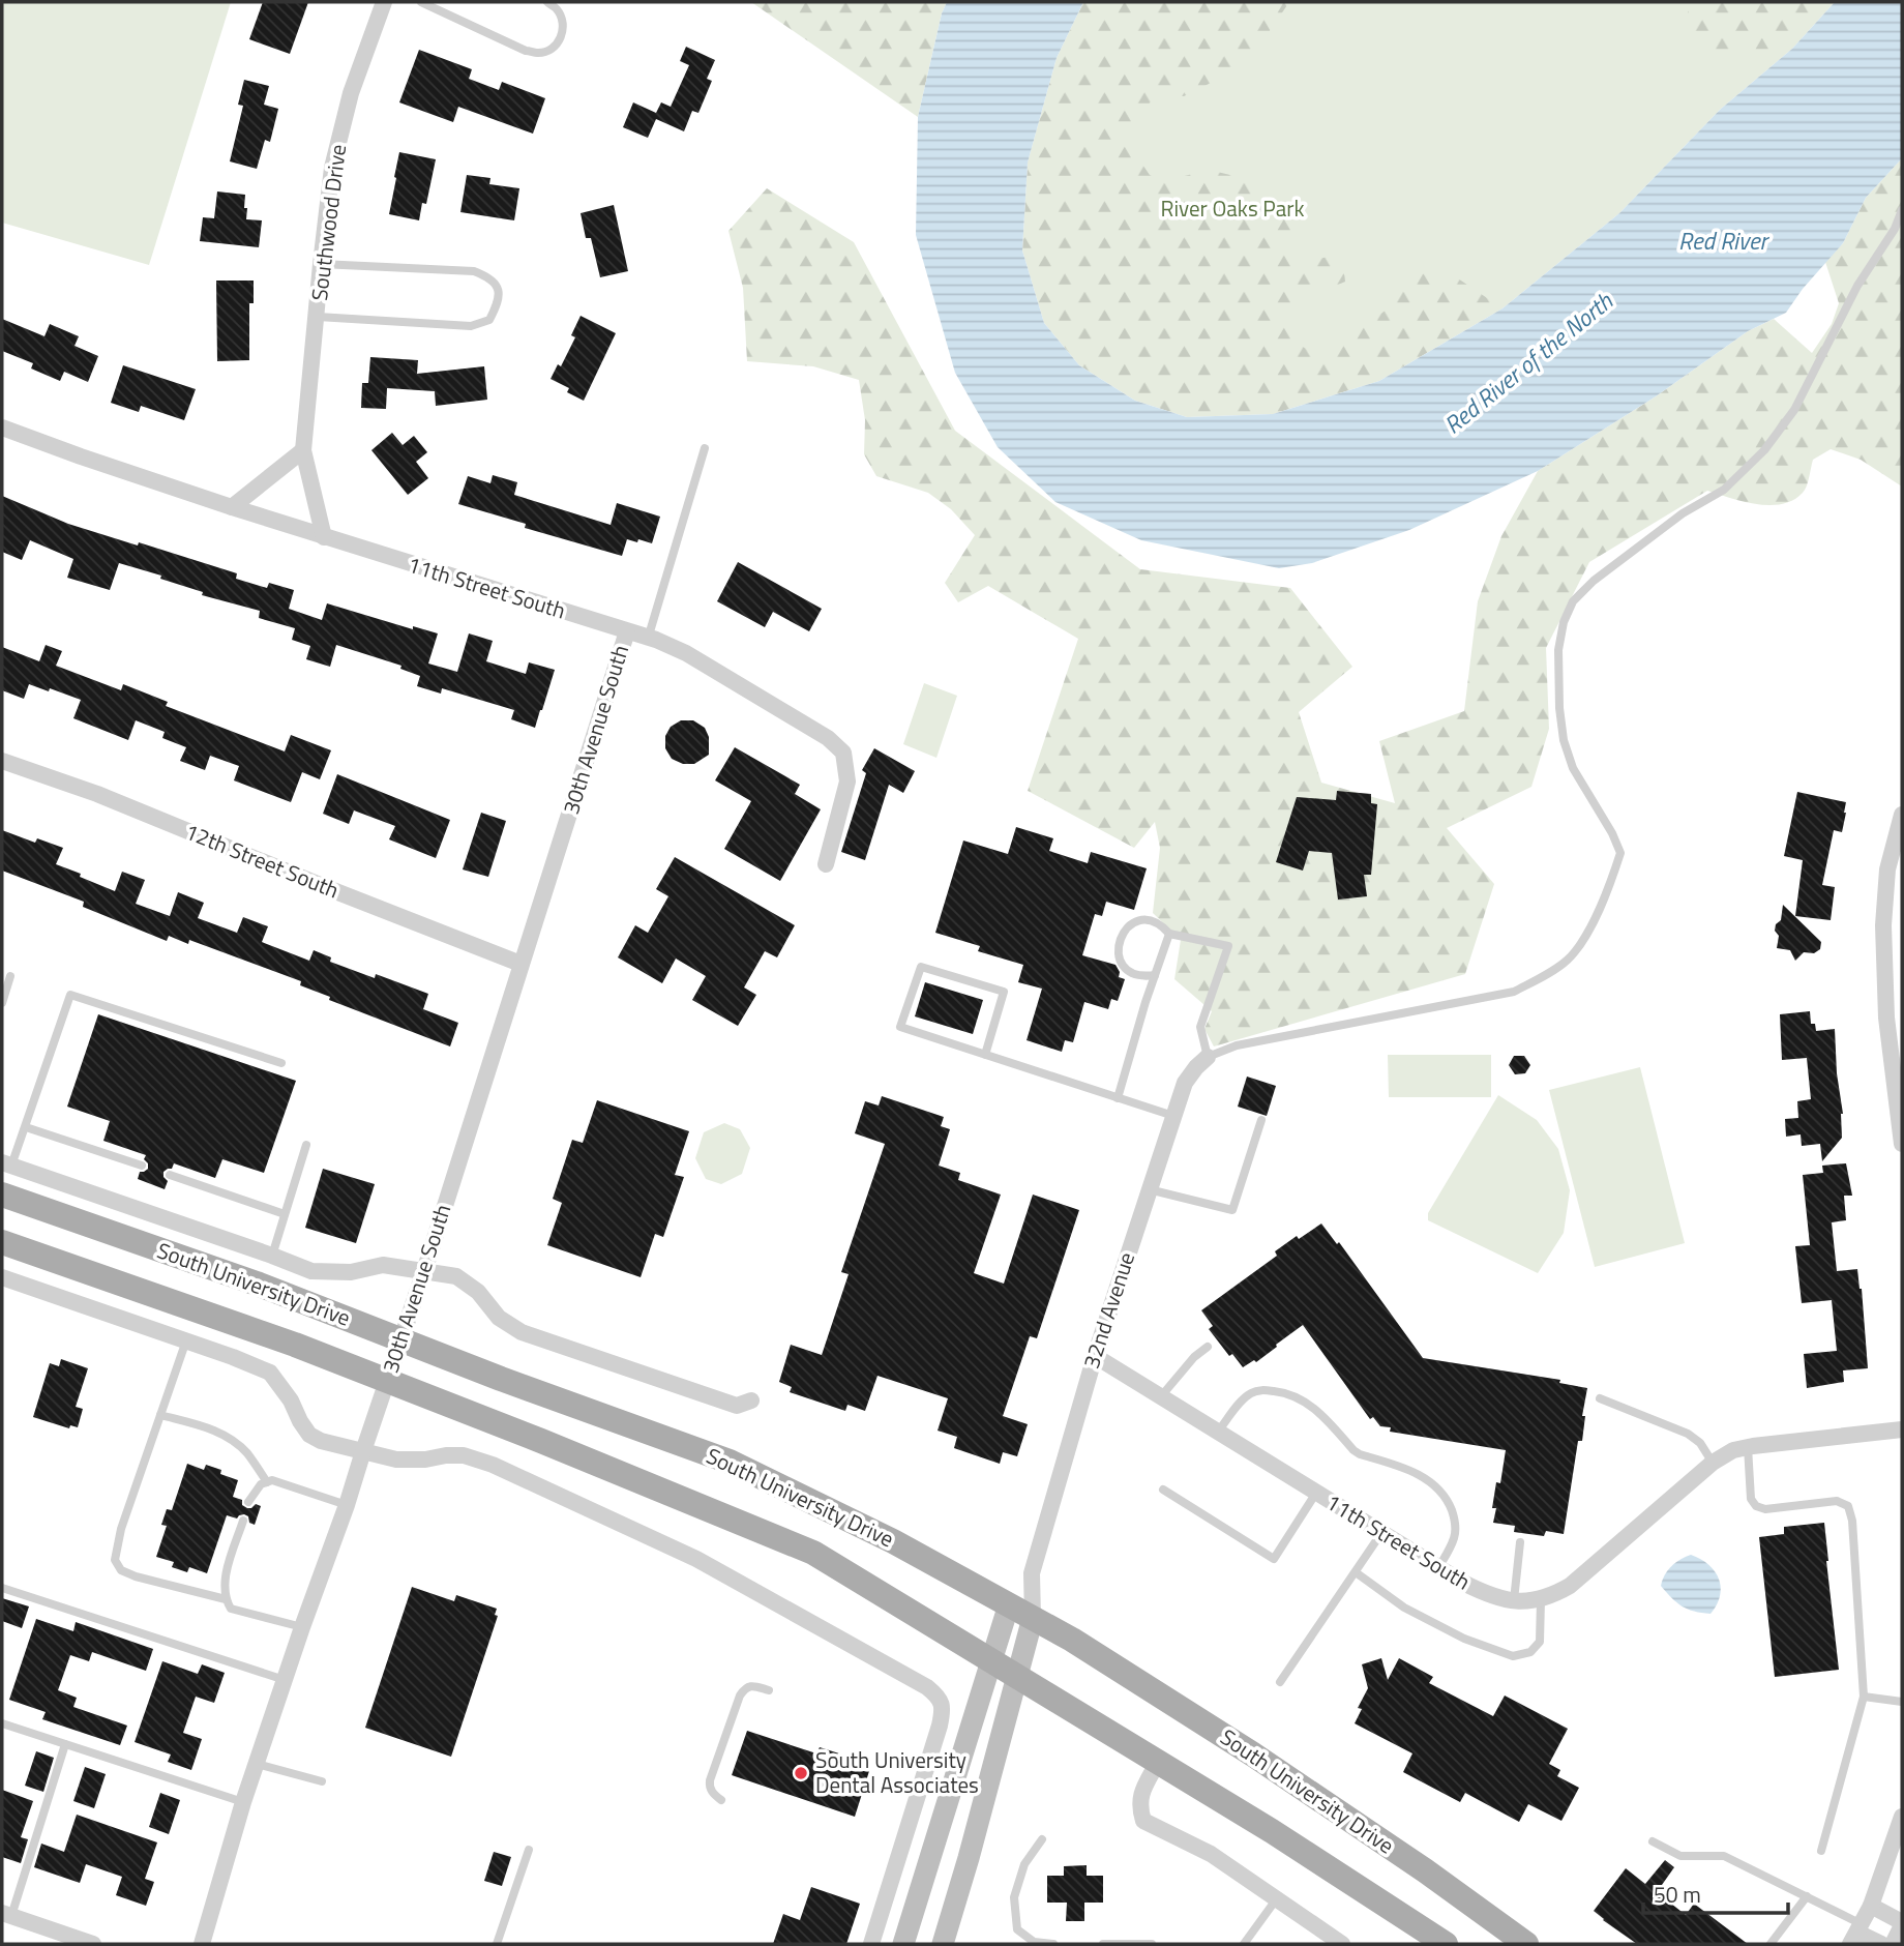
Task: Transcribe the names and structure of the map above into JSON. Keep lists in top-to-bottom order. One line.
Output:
{"streets":{"main road":["South University Drive","32nd Avenue"],"street":["Southwood Drive","11th Street South","30th Avenue South","12th Street South"]},"crossings":[["Southwood Drive","11th Street South"],["11th Street South","30th Avenue South"],["11th Street South","32nd Avenue"],["30th Avenue South","12th Street South"],["30th Avenue South","South University Drive"],["South University Drive","32nd Avenue"]],"water":["Red River","Red River of the North"],"parks":["River Oaks Park"],"places":["South University Dental Associates"],"scale_bar":"50 m"}
